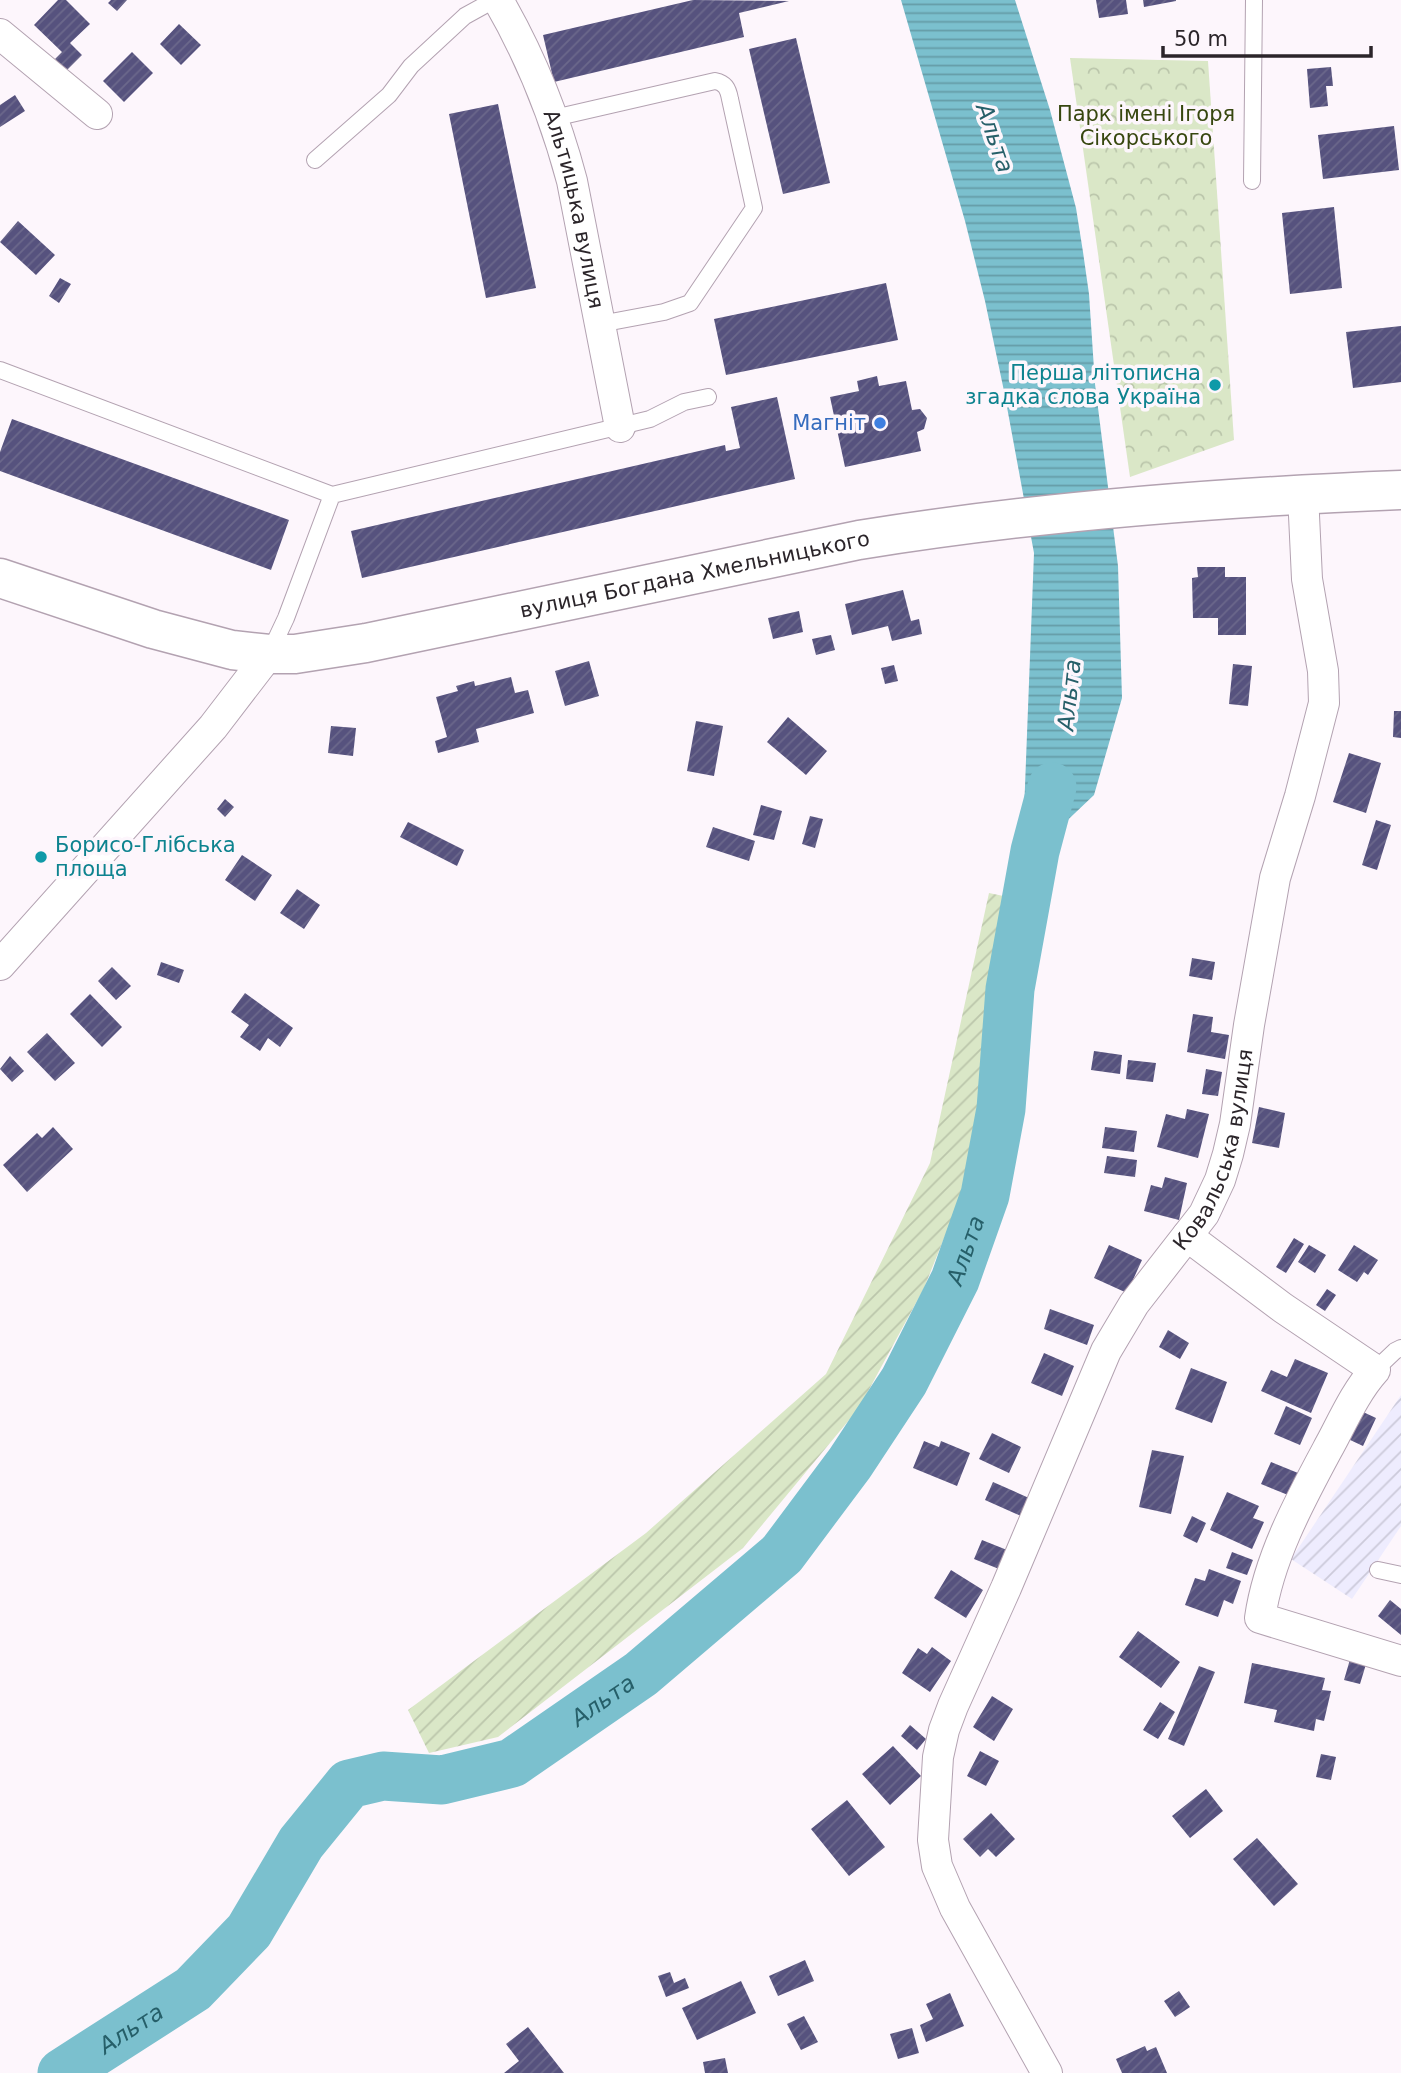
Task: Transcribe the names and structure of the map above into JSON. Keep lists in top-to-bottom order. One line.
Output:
{"streets":{"main road":["вулиця Богдана Хмельницького"],"street":["Альтицька вулиця","Ковальська вулиця"]},"crossings":[["вулиця Богдана Хмельницького","Ковальська вулиця"]],"water":["Альта"],"parks":["Парк імені Ігоря Сікорського"],"places":["Перша літописна згадка слова Україна","Магніт","Борисо-Глібська площа"],"scale_bar":"50 m"}
